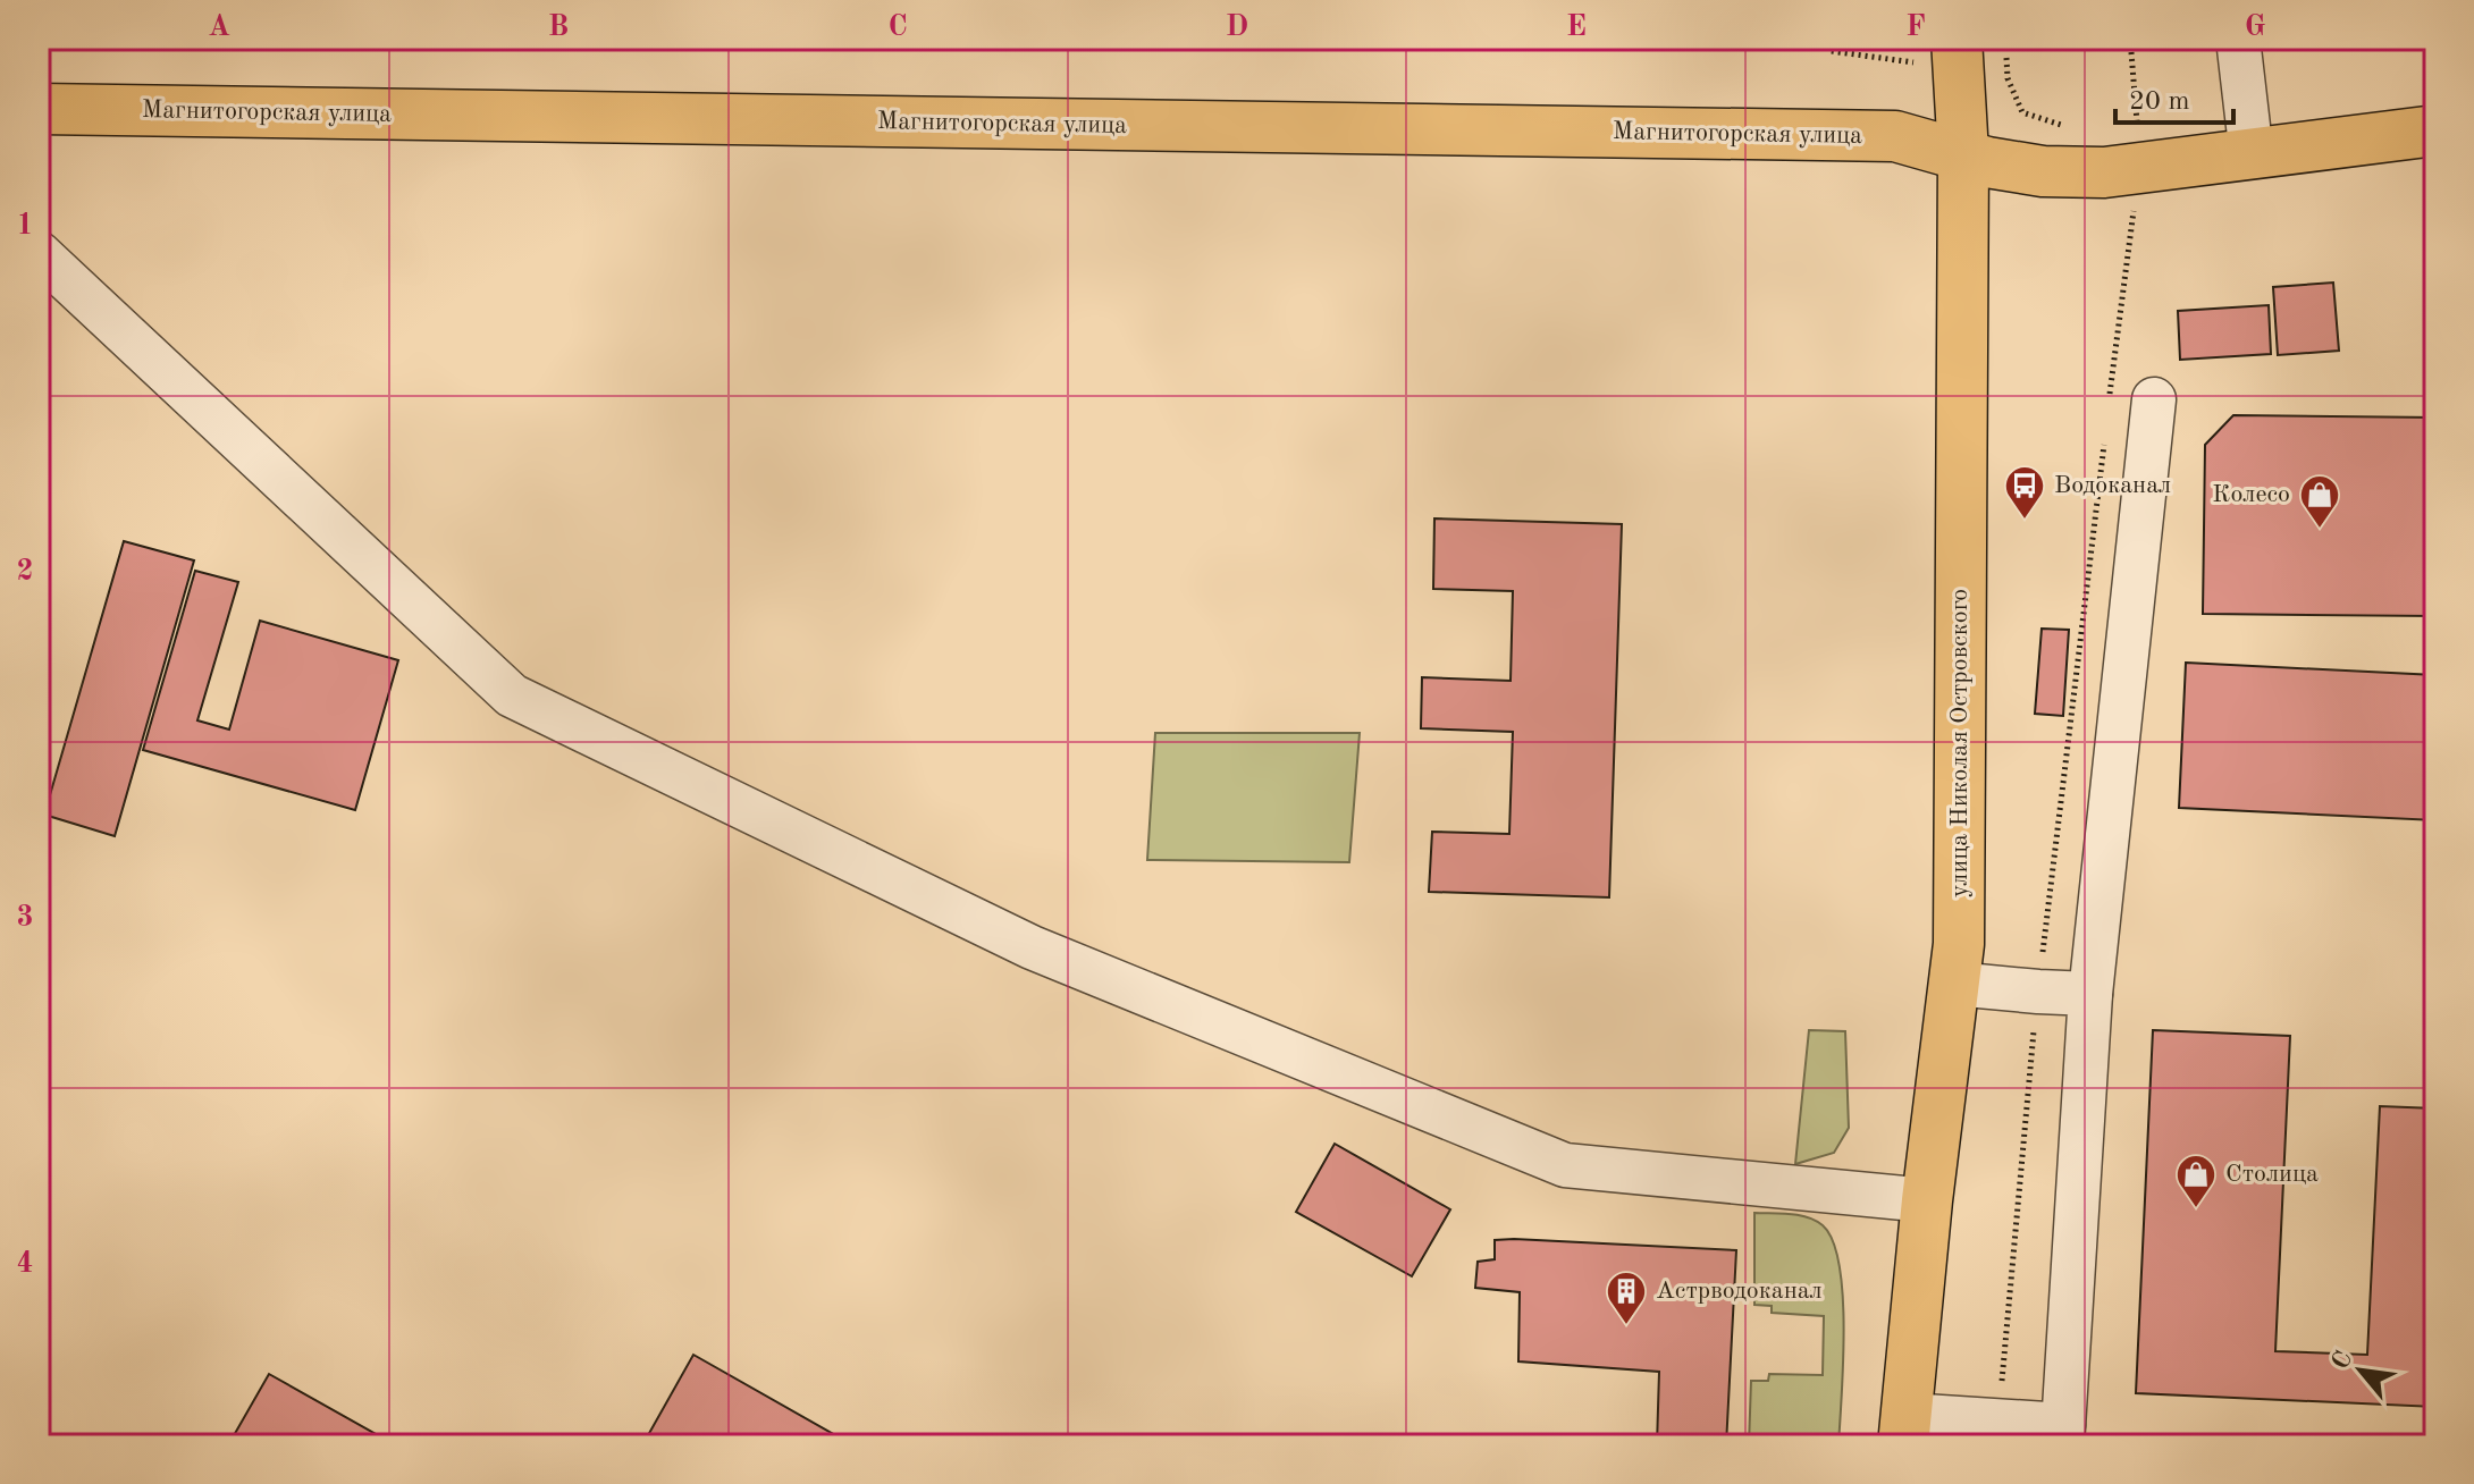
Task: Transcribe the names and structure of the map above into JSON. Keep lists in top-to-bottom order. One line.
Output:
{"streets":{"main road":["Магнитогорская улица","улица Николая Островского"]},"crossings":[["Магнитогорская улица","улица Николая Островского"]],"places":{"bus stop":["Водоканал"],"shop":["Колесо","Столица"],"building":["Астрводоканал"]},"scale_bar":"20 m","north":"top left","grid":{"columns":["A","B","C","D","E","F","G"],"rows":["1","2","3","4"]}}
